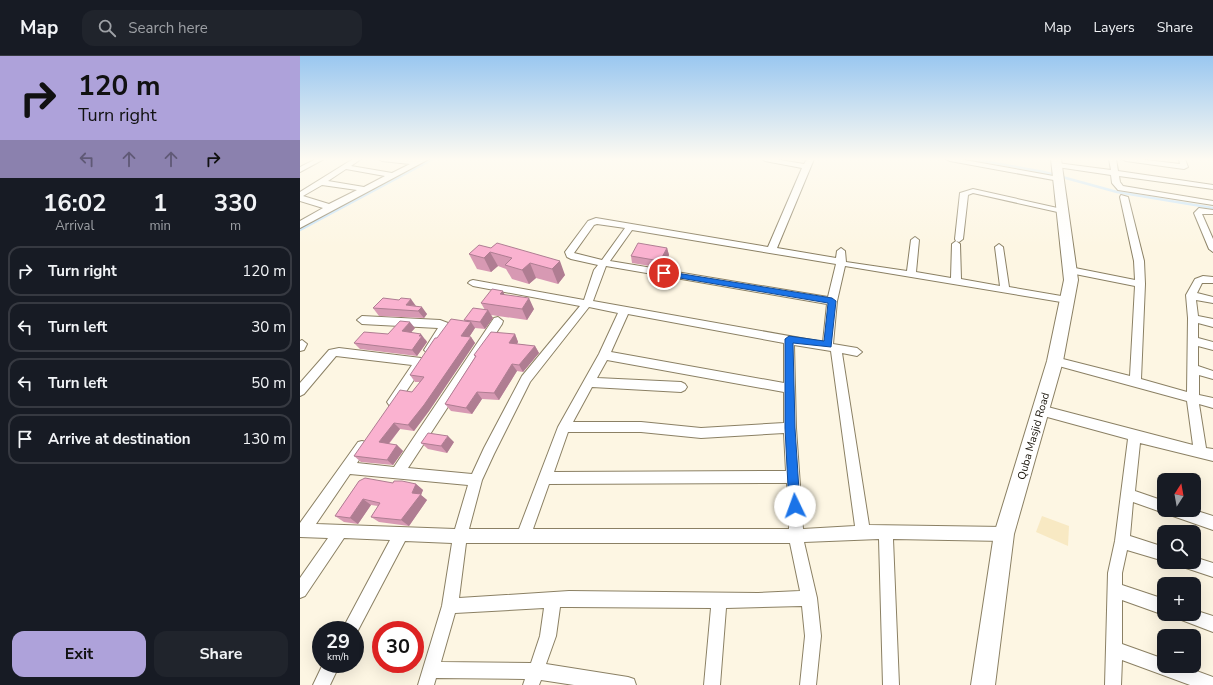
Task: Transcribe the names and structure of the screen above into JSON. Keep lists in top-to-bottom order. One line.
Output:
{"streets":{"street":["Quba Masjid Road"]},"north":"top","page":{"header":"Map","search":"Search here","nav":["Map","Layers","Share"],"turn":["120 m","Turn right"],"eta":["16:02","Arrival","1","min","330","m"],"list":[{"name":"Turn right","value":"120 m"},{"name":"Turn left","value":"30 m"},{"name":"Turn left","value":"50 m"},{"name":"Arrive at destination","value":"130 m"}],"map_buttons":["+","−"],"speed":"29 km/h","limit":"30","buttons":["Exit","Share"]}}
